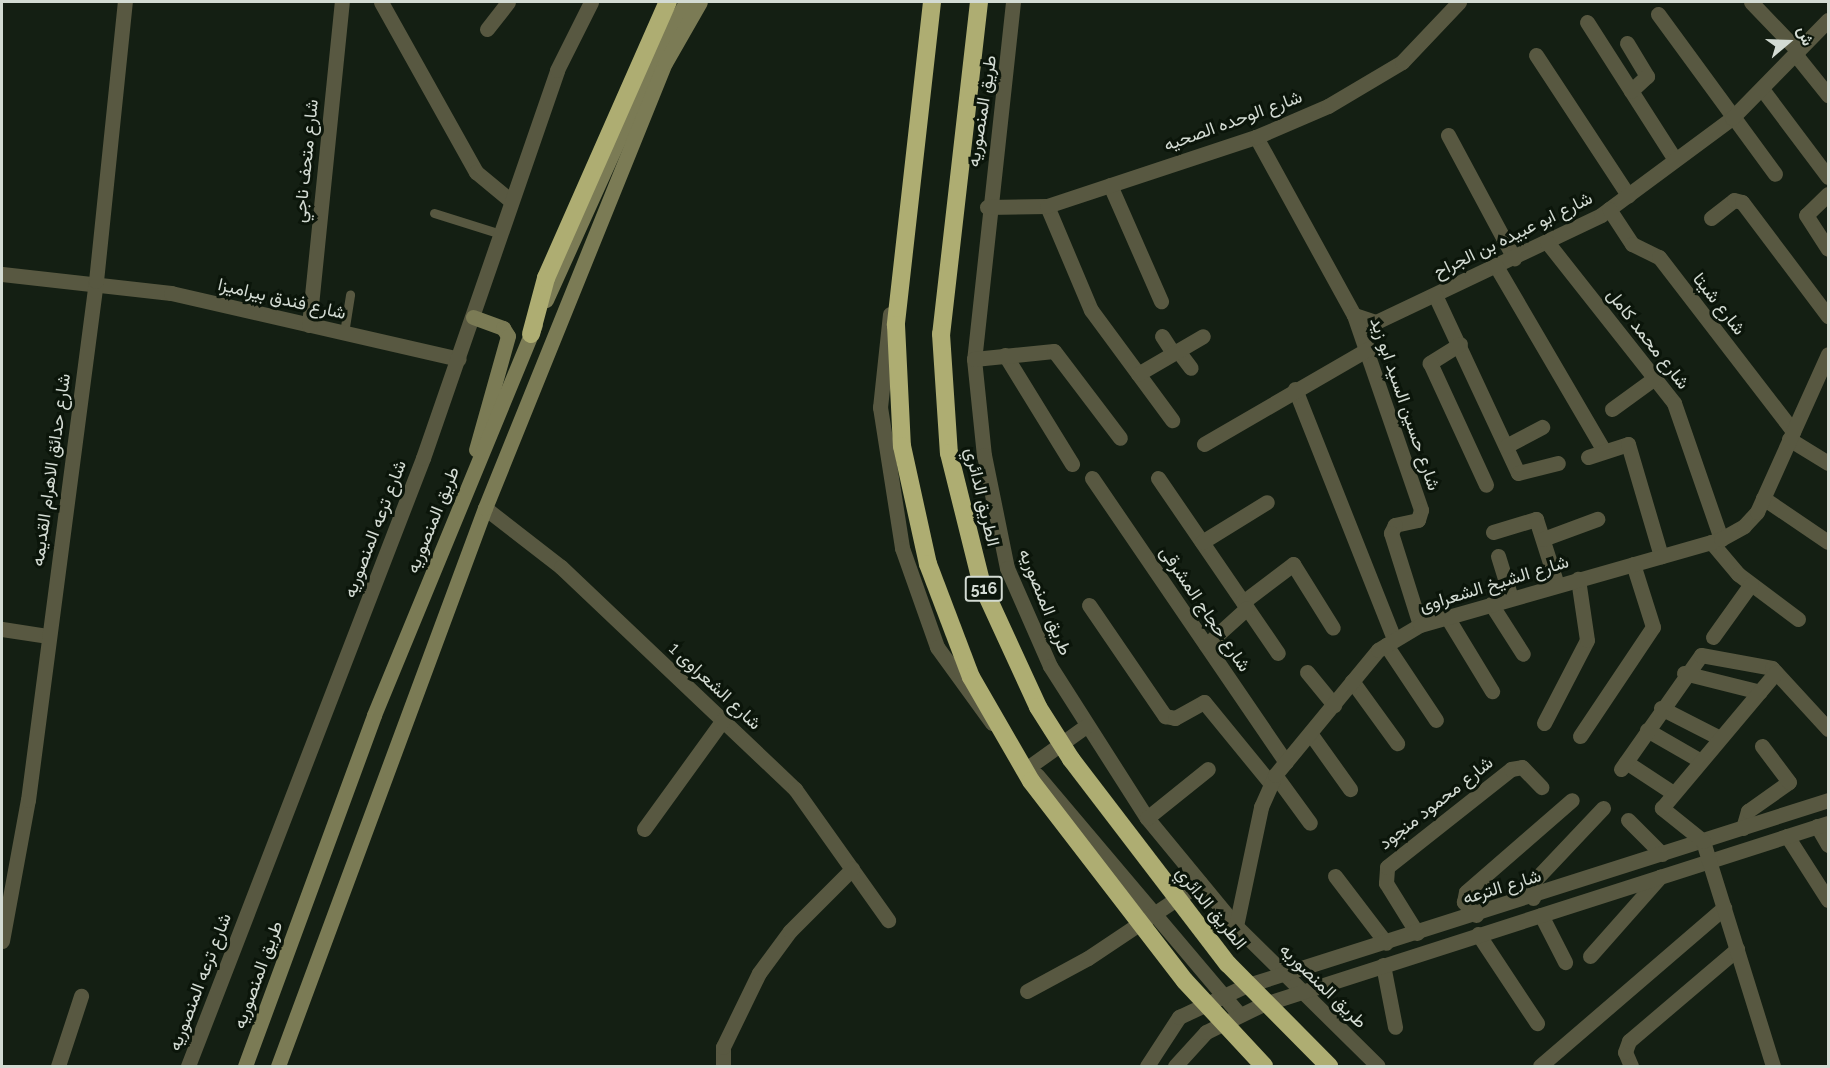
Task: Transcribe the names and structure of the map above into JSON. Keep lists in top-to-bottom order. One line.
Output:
{"streets":{"highway":["الطريق الدائري","516"],"main road":["طريق المنصوريه"],"street":["شارع الوحده الصحيه","شارع متحف ناجي","شارع ابو عبيده بن الجراح","شارع فندق بيراميزا","شارع شيتا","شارع محمد كامل","شارع حسين السيد ابو زيد","شارع حدائق الاهرام القديمه","شارع ترعه المنصوريه","شارع الشيخ الشعراوى","شارع حجاج المشرقى","شارع الشعراوى 1","شارع محمود منجود","شارع الترعه"]},"crossings":[["طريق المنصوريه","شارع الوحده الصحيه"],["طريق المنصوريه","شارع الشيخ الشعراوى"],["طريق المنصوريه","شارع الترعه"],["شارع متحف ناجي","شارع فندق بيراميزا"],["شارع ابو عبيده بن الجراح","شارع شيتا"],["شارع ابو عبيده بن الجراح","شارع محمد كامل"],["شارع ابو عبيده بن الجراح","شارع حسين السيد ابو زيد"],["شارع فندق بيراميزا","شارع حدائق الاهرام القديمه"],["شارع فندق بيراميزا","شارع ترعه المنصوريه"],["شارع شيتا","شارع الشيخ الشعراوى"],["شارع محمد كامل","شارع الشيخ الشعراوى"],["شارع حسين السيد ابو زيد","شارع الشيخ الشعراوى"],["شارع الشيخ الشعراوى","شارع حجاج المشرقى"],["شارع محمود منجود","شارع الترعه"]],"north":"right"}
